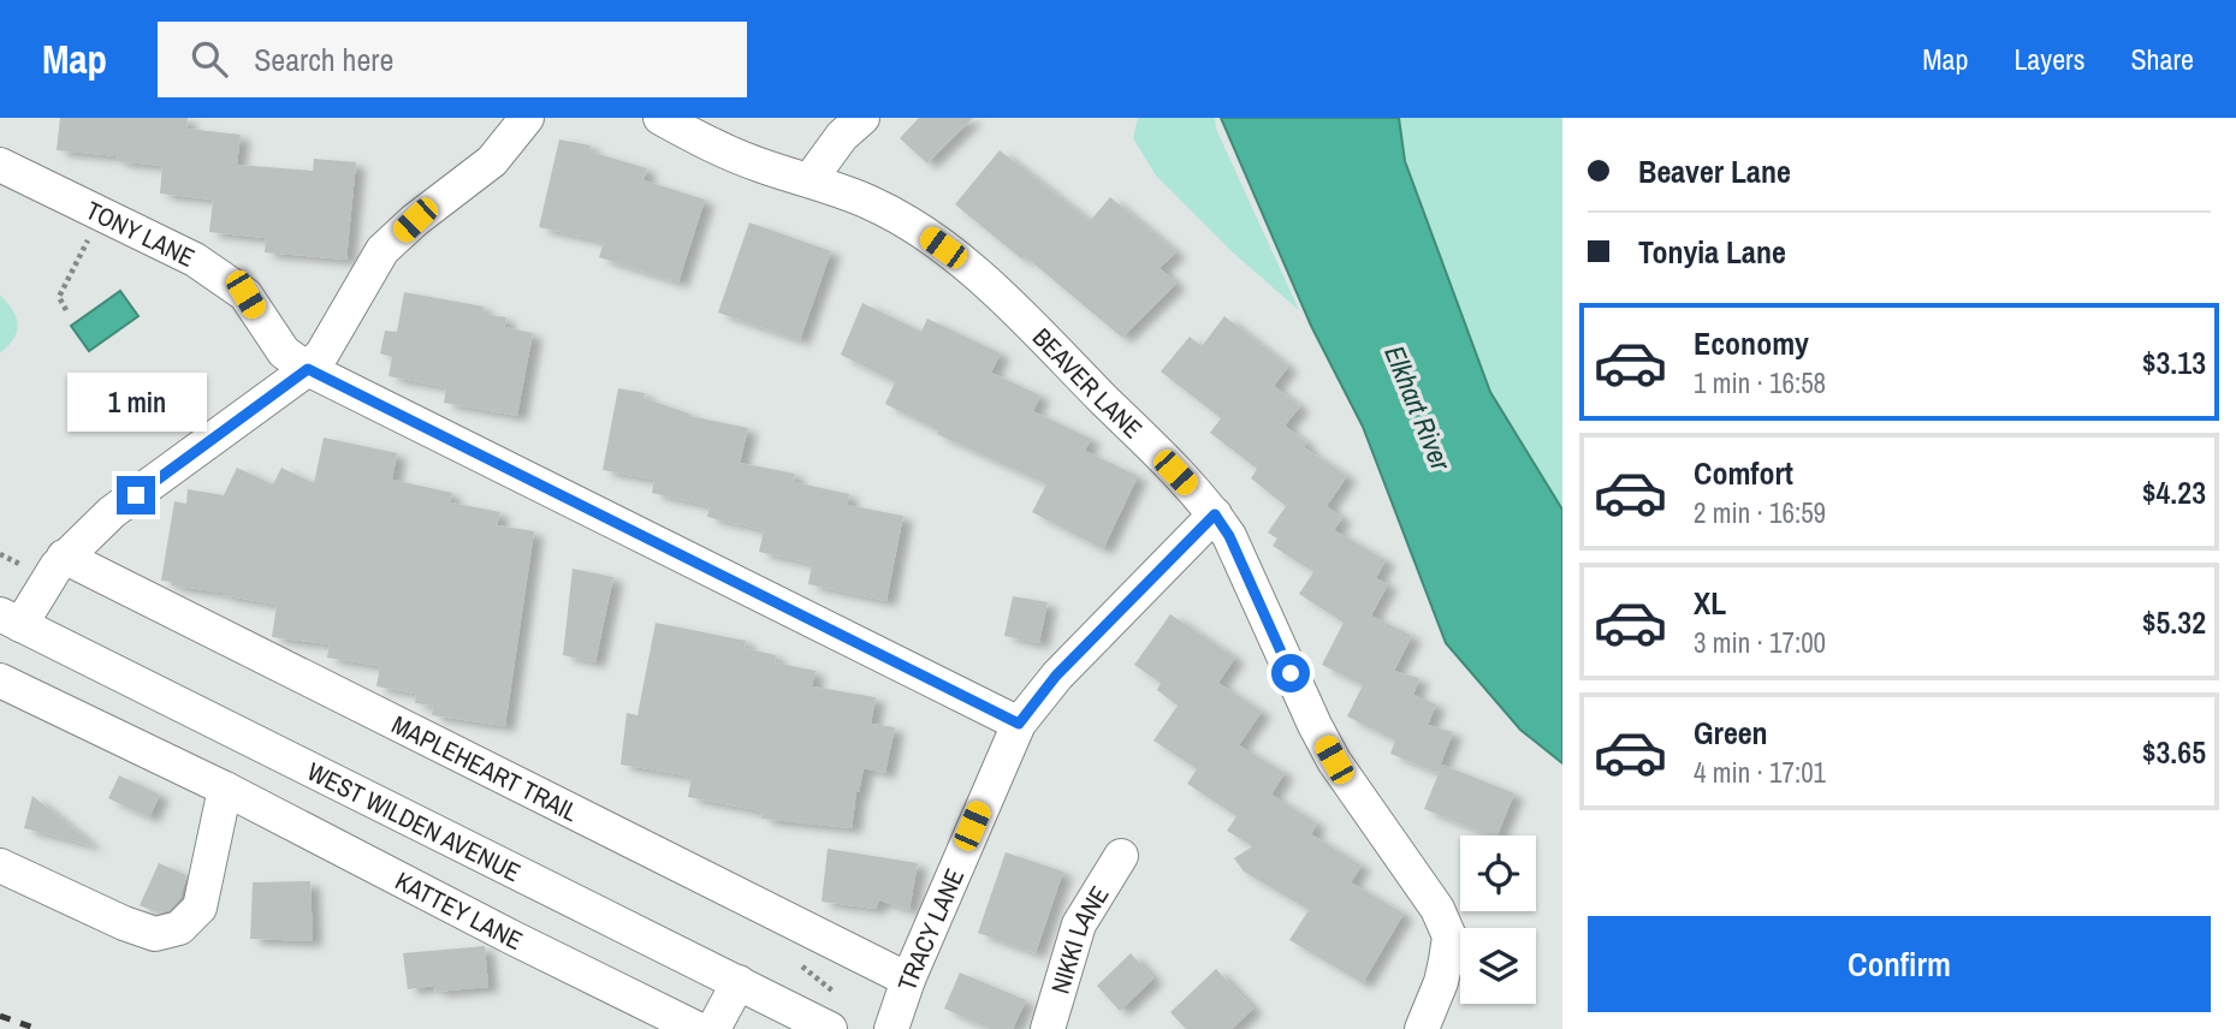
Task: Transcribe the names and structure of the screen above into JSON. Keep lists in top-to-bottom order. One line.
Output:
{"streets":{"street":["TONY LANE","BEAVER LANE","MAPLEHEART TRAIL","WEST WILDEN AVENUE","KATTEY LANE","TRACY LANE","NIKKI LANE"]},"crossings":[["TONY LANE","TRACY LANE"],["BEAVER LANE","TRACY LANE"],["MAPLEHEART TRAIL","TRACY LANE"]],"water":["Elkhart River"],"page":{"header":"Map","search":"Search here","nav":["Map","Layers","Share"],"banner":["Beaver Lane","Tonyia Lane"],"list":[{"name":"Economy","note":"1 min · 16:58","value":"$3.13"},{"name":"Comfort","note":"2 min · 16:59","value":"$4.23"},{"name":"XL","note":"3 min · 17:00","value":"$5.32"},{"name":"Green","note":"4 min · 17:01","value":"$3.65"}],"bubble":"1 min","buttons":"Confirm"}}
